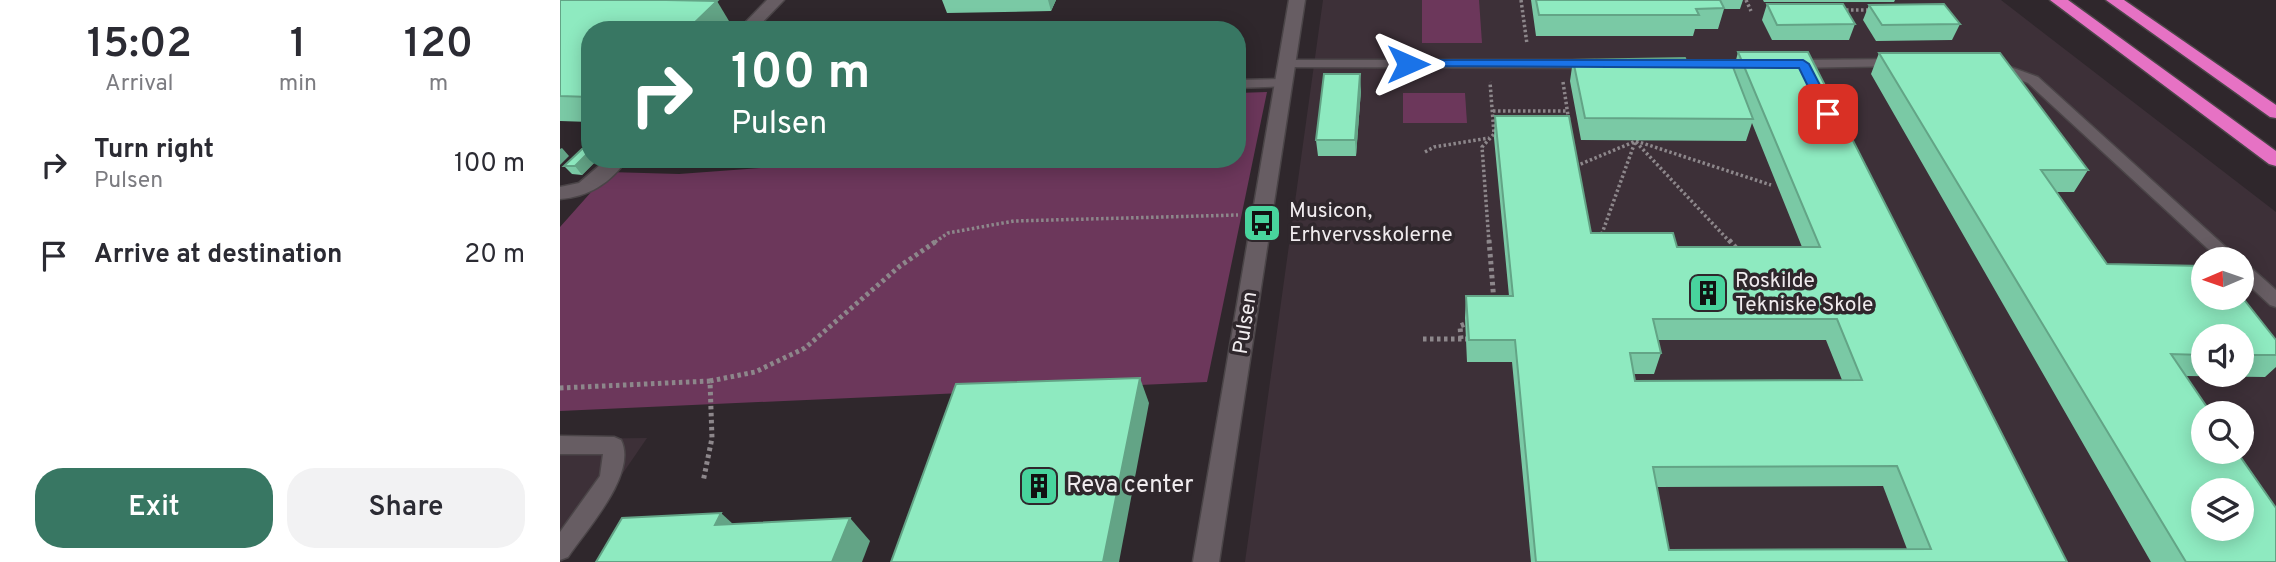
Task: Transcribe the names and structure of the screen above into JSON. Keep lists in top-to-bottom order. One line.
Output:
{"streets":{"street":["Pulsen"]},"places":{"bus stop":["Musicon, Erhvervsskolerne"],"building":["Roskilde Tekniske Skole","Reva center"]},"north":"left","page":{"eta":["15:02","Arrival","1","min","120","m"],"turn":["100 m","Pulsen"],"list":[{"name":"Turn right","note":"Pulsen","value":"100 m"},{"name":"Arrive at destination","value":"20 m"}],"buttons":["Exit","Share"]}}
